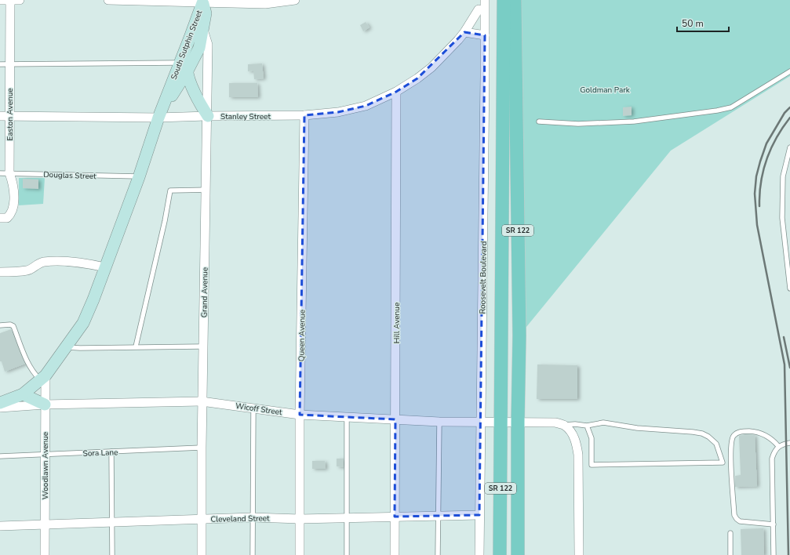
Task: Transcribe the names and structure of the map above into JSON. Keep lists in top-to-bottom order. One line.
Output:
{"streets":{"main road":["SR 122"],"street":["South Sutphin Street","Easton Avenue","Stanley Street","Roosevelt Boulevard","Grand Avenue","Hill Avenue","Queen Avenue","Wicoff Street","Woodlawn Avenue","Cleveland Street"],"lane":["Douglas Street","Sora Lane"]},"crossings":[["South Sutphin Street","Stanley Street"],["South Sutphin Street","Douglas Street"],["South Sutphin Street","Grand Avenue"],["South Sutphin Street","Woodlawn Avenue"],["Easton Avenue","Stanley Street"],["Easton Avenue","Douglas Street"],["Stanley Street","Grand Avenue"],["Stanley Street","Hill Avenue"],["Stanley Street","Queen Avenue"],["SR 122","Wicoff Street"],["Roosevelt Boulevard","Wicoff Street"],["Roosevelt Boulevard","Cleveland Street"],["Grand Avenue","Wicoff Street"],["Grand Avenue","Sora Lane"],["Grand Avenue","Cleveland Street"],["Hill Avenue","Wicoff Street"],["Hill Avenue","Cleveland Street"],["Queen Avenue","Wicoff Street"],["Queen Avenue","Cleveland Street"],["Wicoff Street","Woodlawn Avenue"],["Sora Lane","Woodlawn Avenue"],["Woodlawn Avenue","Cleveland Street"]],"parks":["Goldman Park"],"scale_bar":"50 m"}
